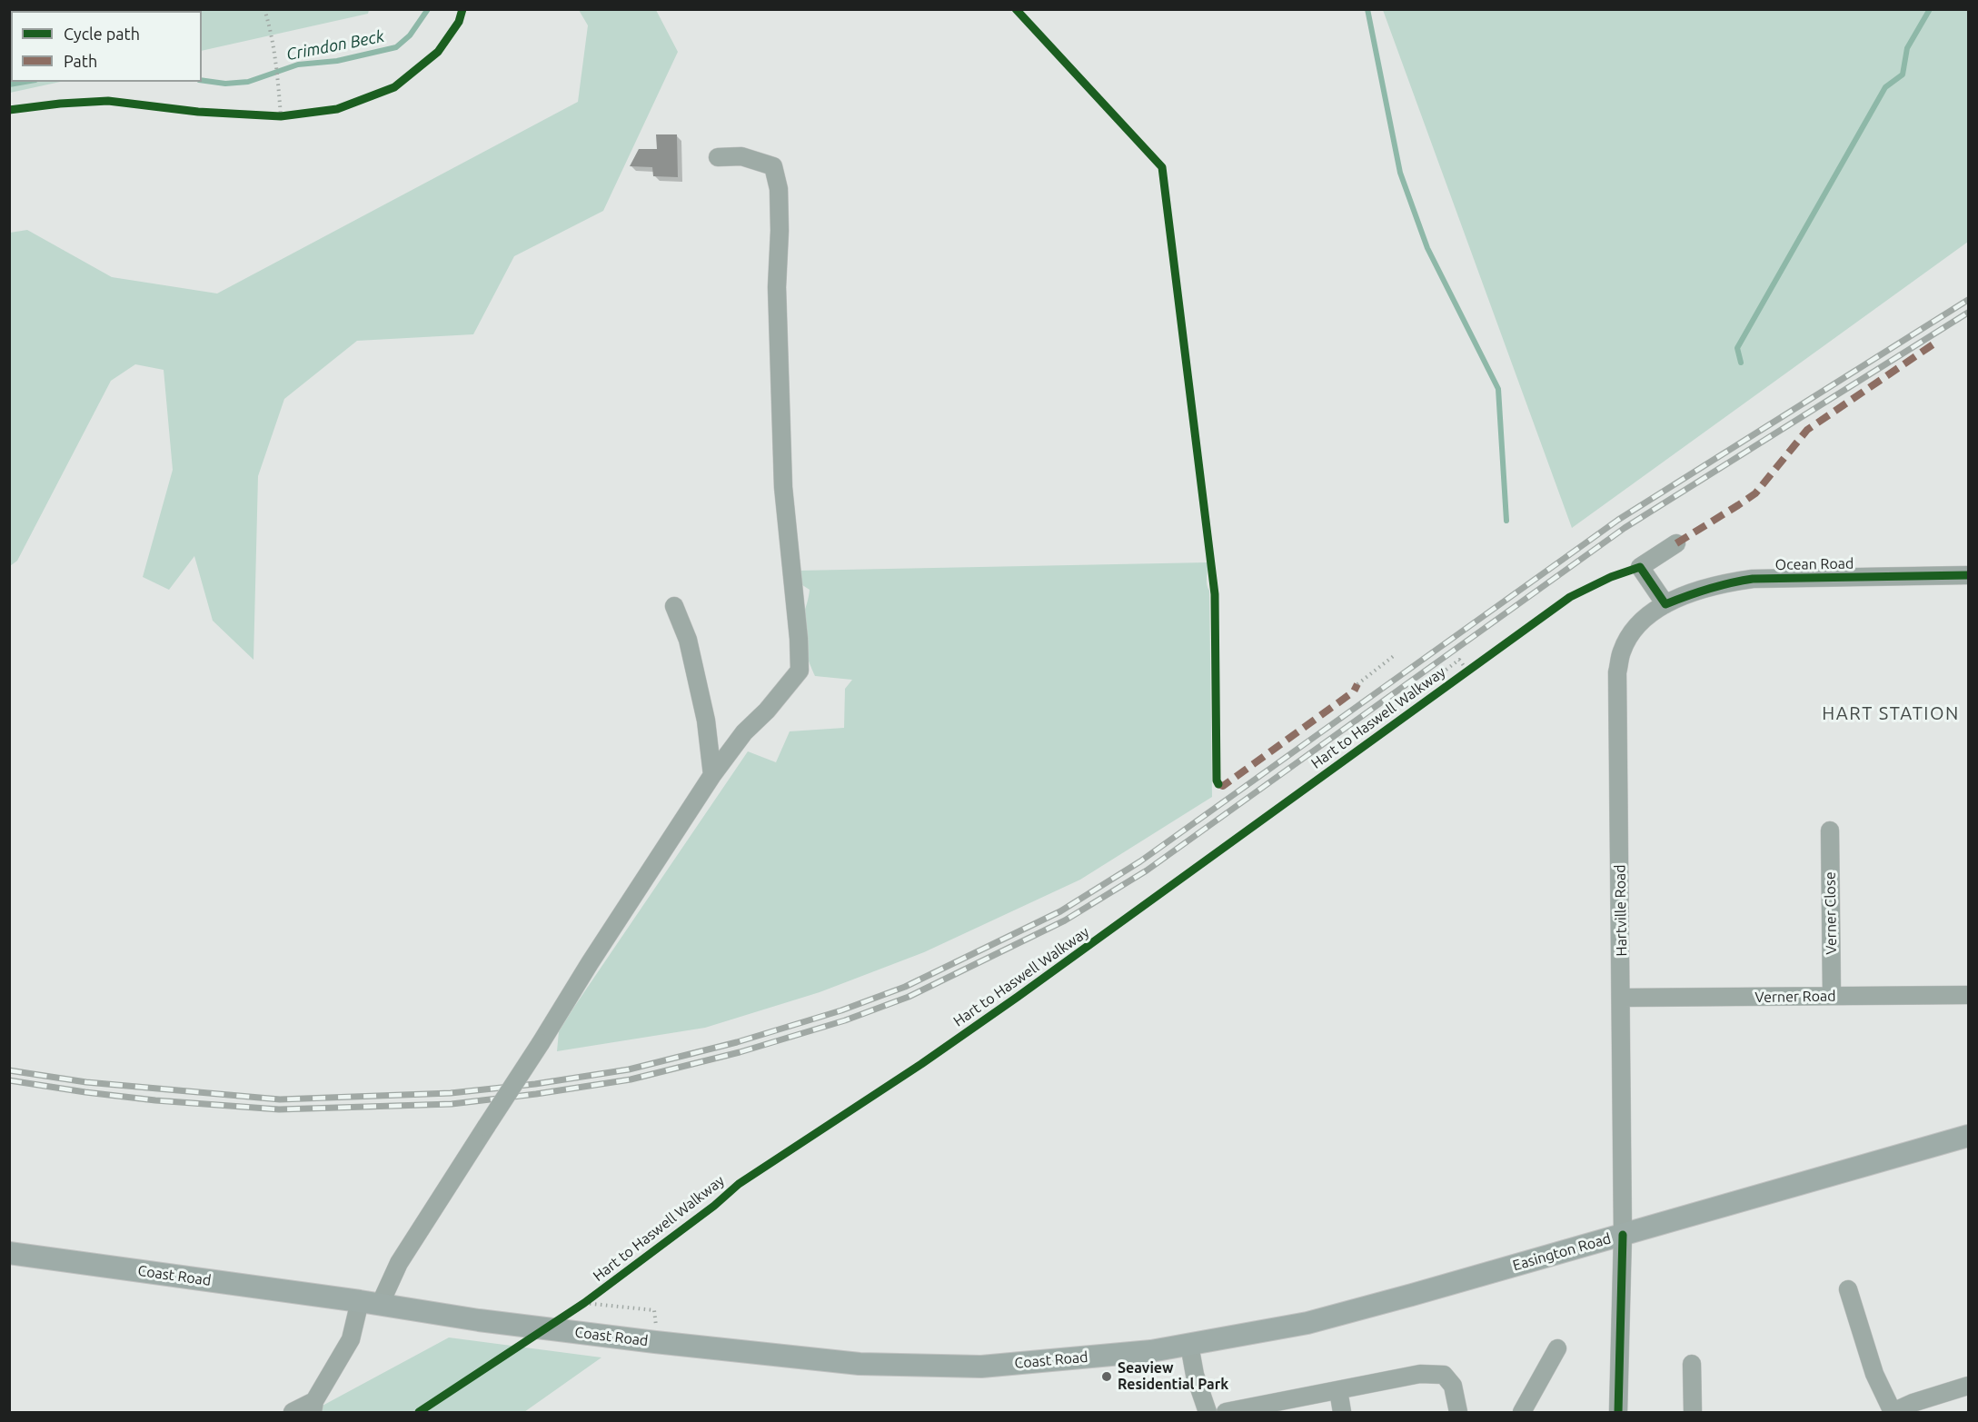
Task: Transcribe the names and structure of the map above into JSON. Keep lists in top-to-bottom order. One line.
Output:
{"streets":{"main road":["Easington Road","Coast Road"],"street":["Ocean Road","Hartville Road","Verner Close","Verner Road"],"cycle path":["Hart to Haswell Walkway"]},"crossings":[["Ocean Road","Hartville Road"],["Hartville Road","Verner Road"],["Hartville Road","Easington Road"],["Verner Close","Verner Road"],["Easington Road","Coast Road"]],"districts":["HART STATION"],"water":["Crimdon Beck"],"places":["Seaview Residential Park"],"legend":["Cycle path","Path"]}
